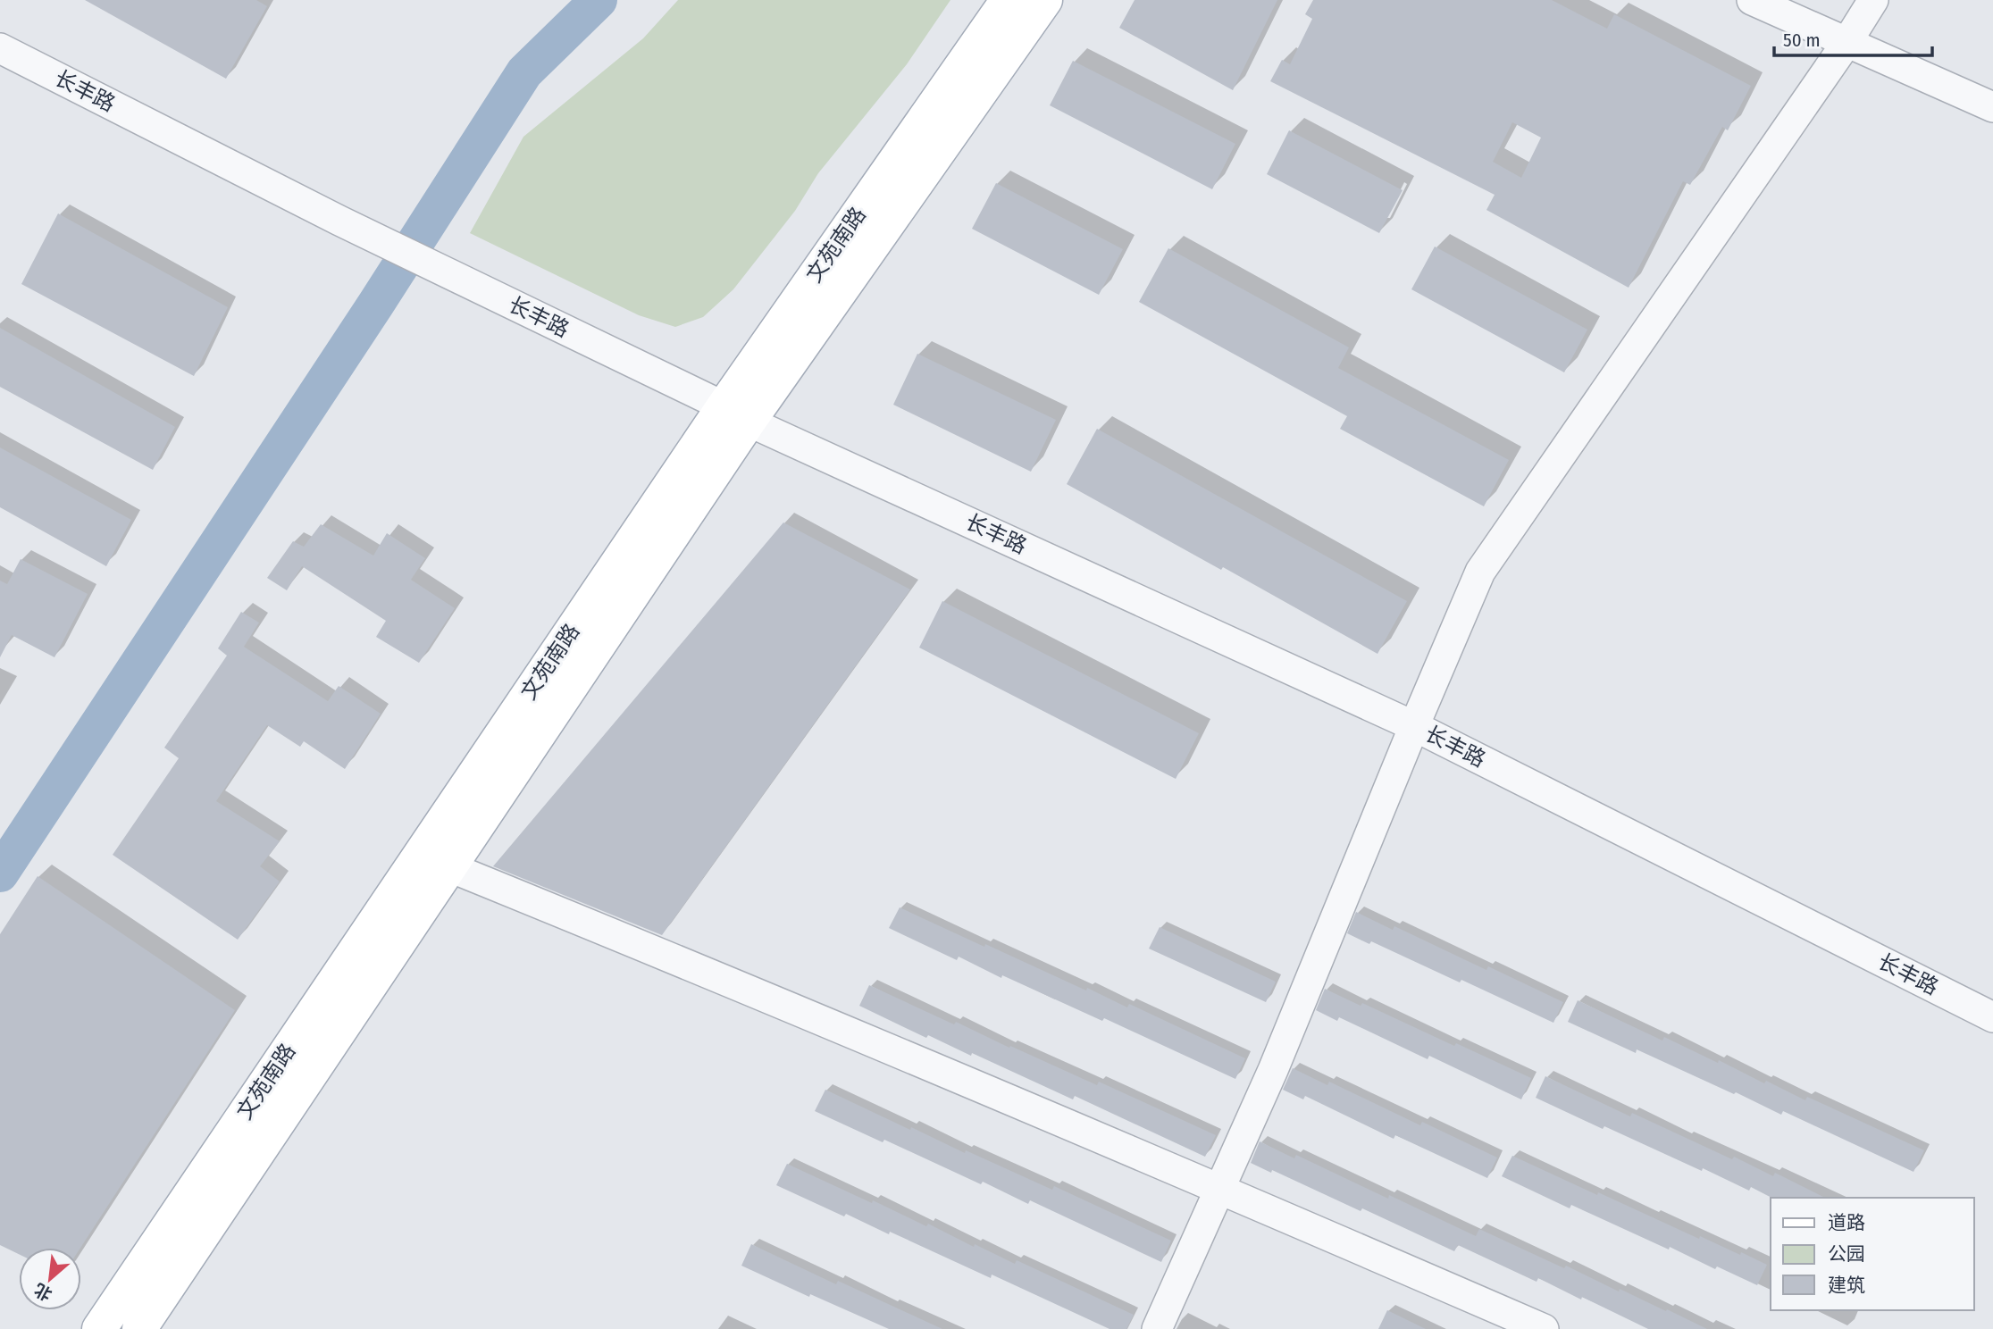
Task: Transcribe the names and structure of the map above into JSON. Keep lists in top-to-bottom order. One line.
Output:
{"streets":{"main road":["文苑南路"],"street":["长丰路"]},"crossings":[["长丰路","文苑南路"]],"legend":["道路","公园","建筑"],"scale_bar":"50 m","north":"bottom left"}
